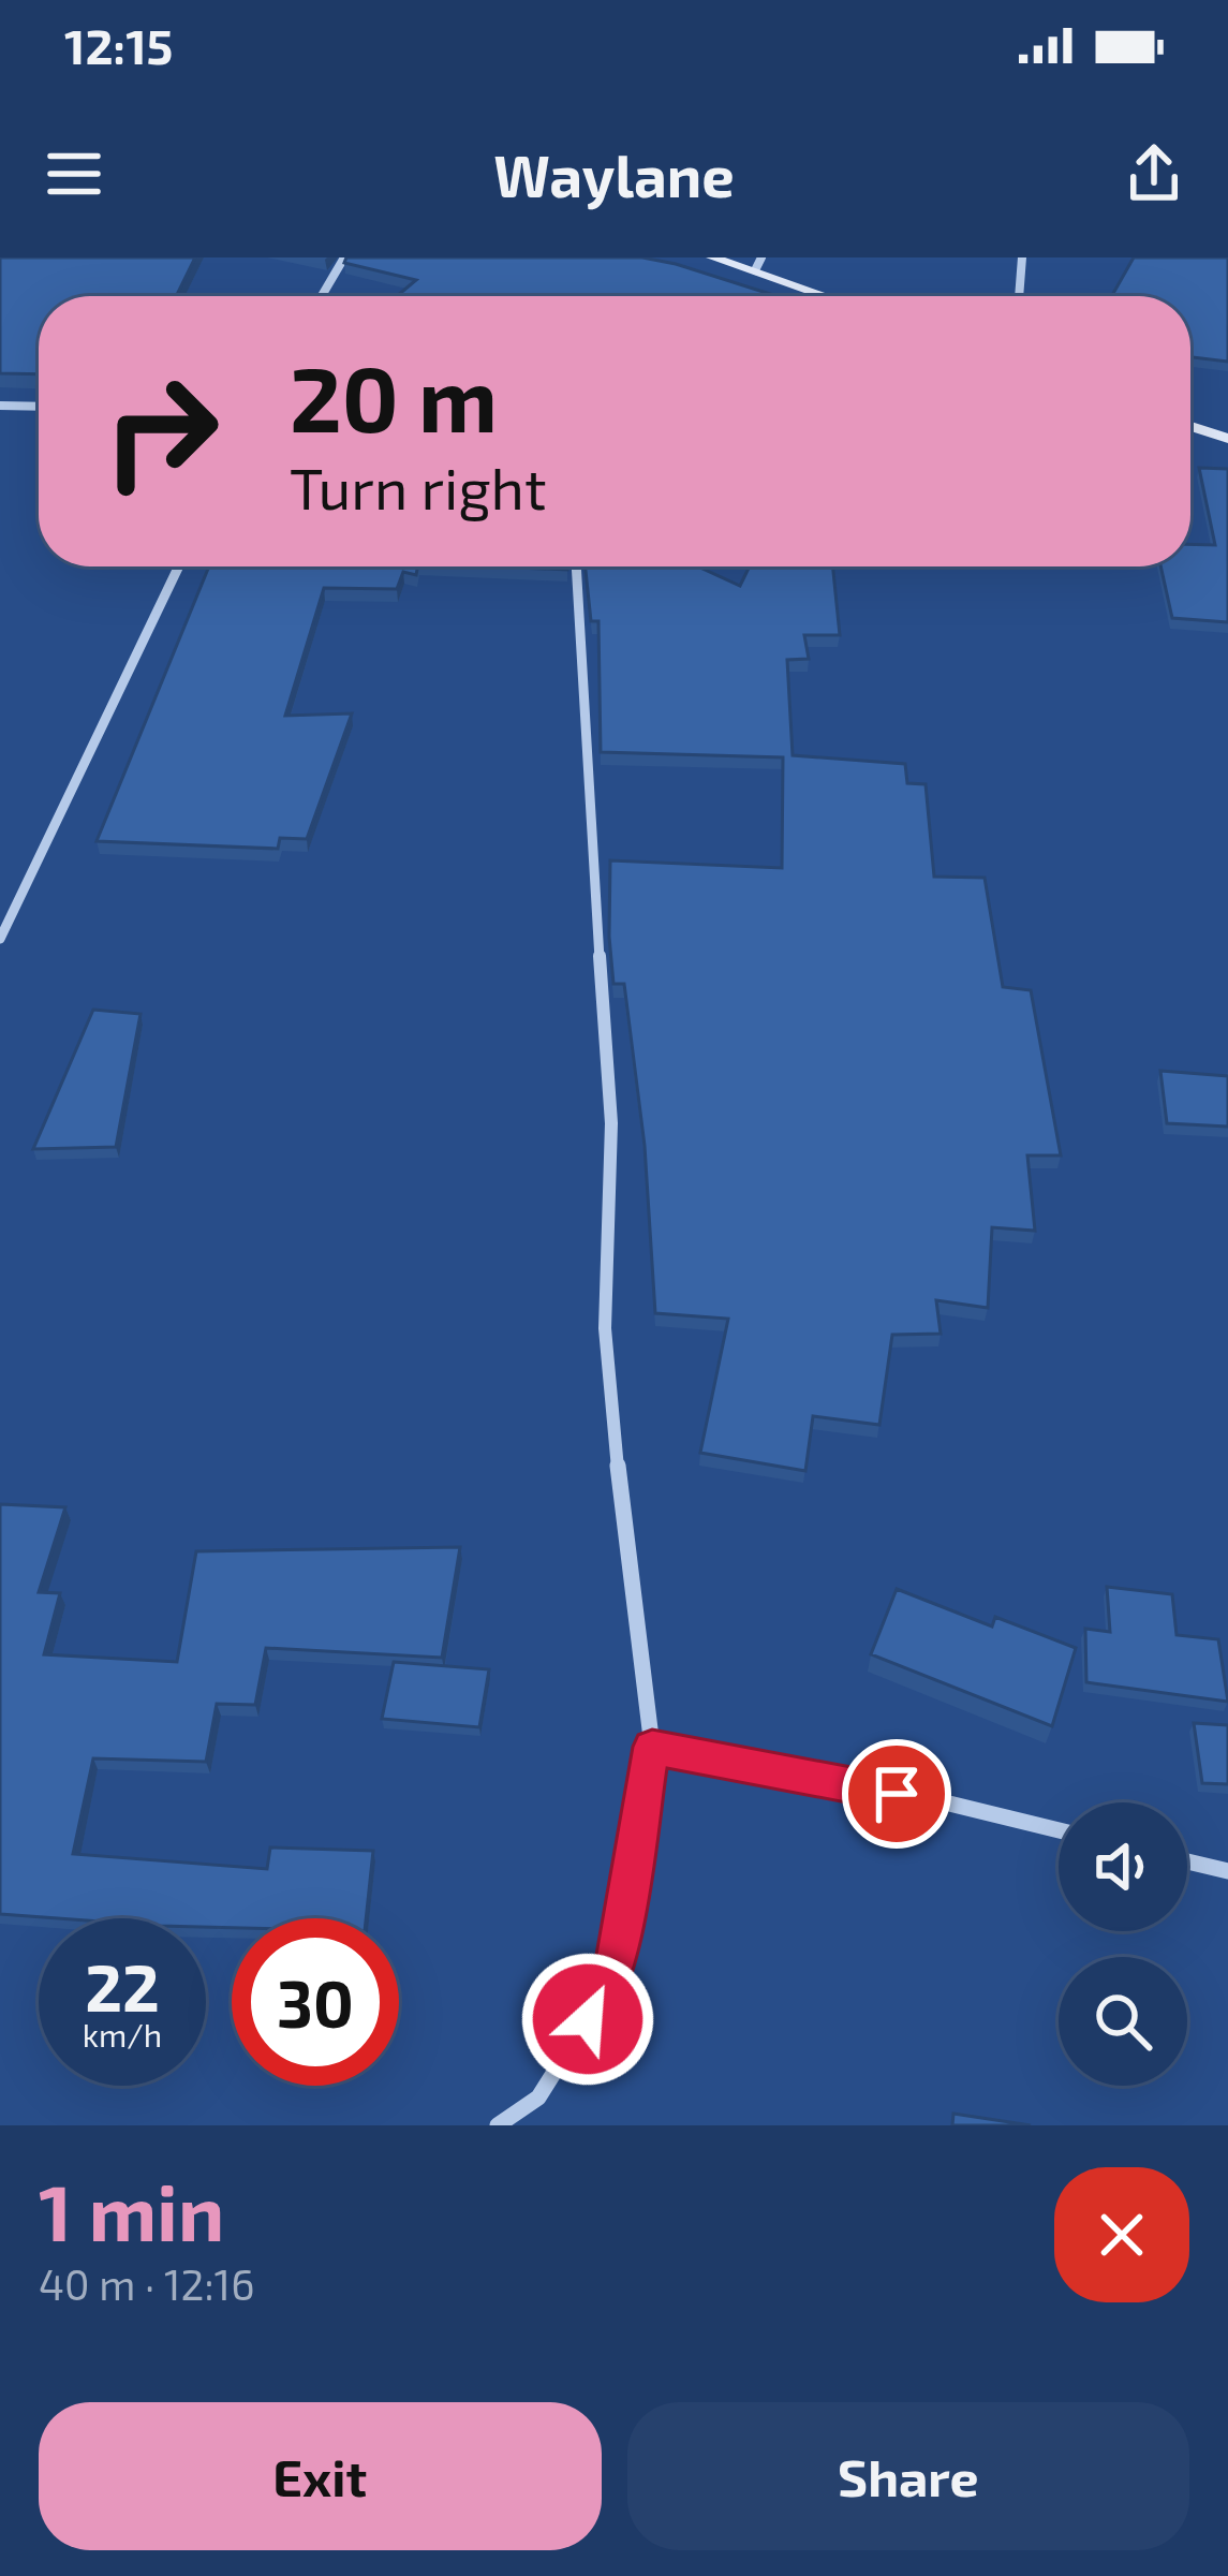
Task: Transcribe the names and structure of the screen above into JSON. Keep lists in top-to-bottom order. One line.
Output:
{"page":{"status":"12:15","header":"Waylane","turn":["20 m","Turn right"],"speed":"22 km/h","limit":"30","heading":["1 min","40 m · 12:16"],"buttons":["Exit","Share"]}}
